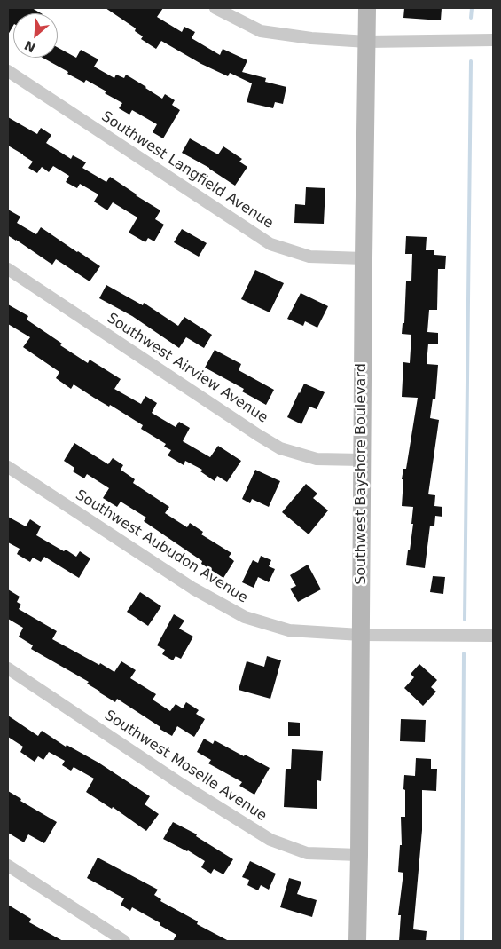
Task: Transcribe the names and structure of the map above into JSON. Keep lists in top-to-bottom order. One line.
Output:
{"streets":{"street":["Southwest Langfield Avenue","Southwest Airview Avenue","Southwest Bayshore Boulevard","Southwest Aubudon Avenue","Southwest Moselle Avenue"]},"crossings":[["Southwest Langfield Avenue","Southwest Bayshore Boulevard"],["Southwest Airview Avenue","Southwest Bayshore Boulevard"],["Southwest Bayshore Boulevard","Southwest Aubudon Avenue"],["Southwest Bayshore Boulevard","Southwest Moselle Avenue"]],"north":"bottom left"}
